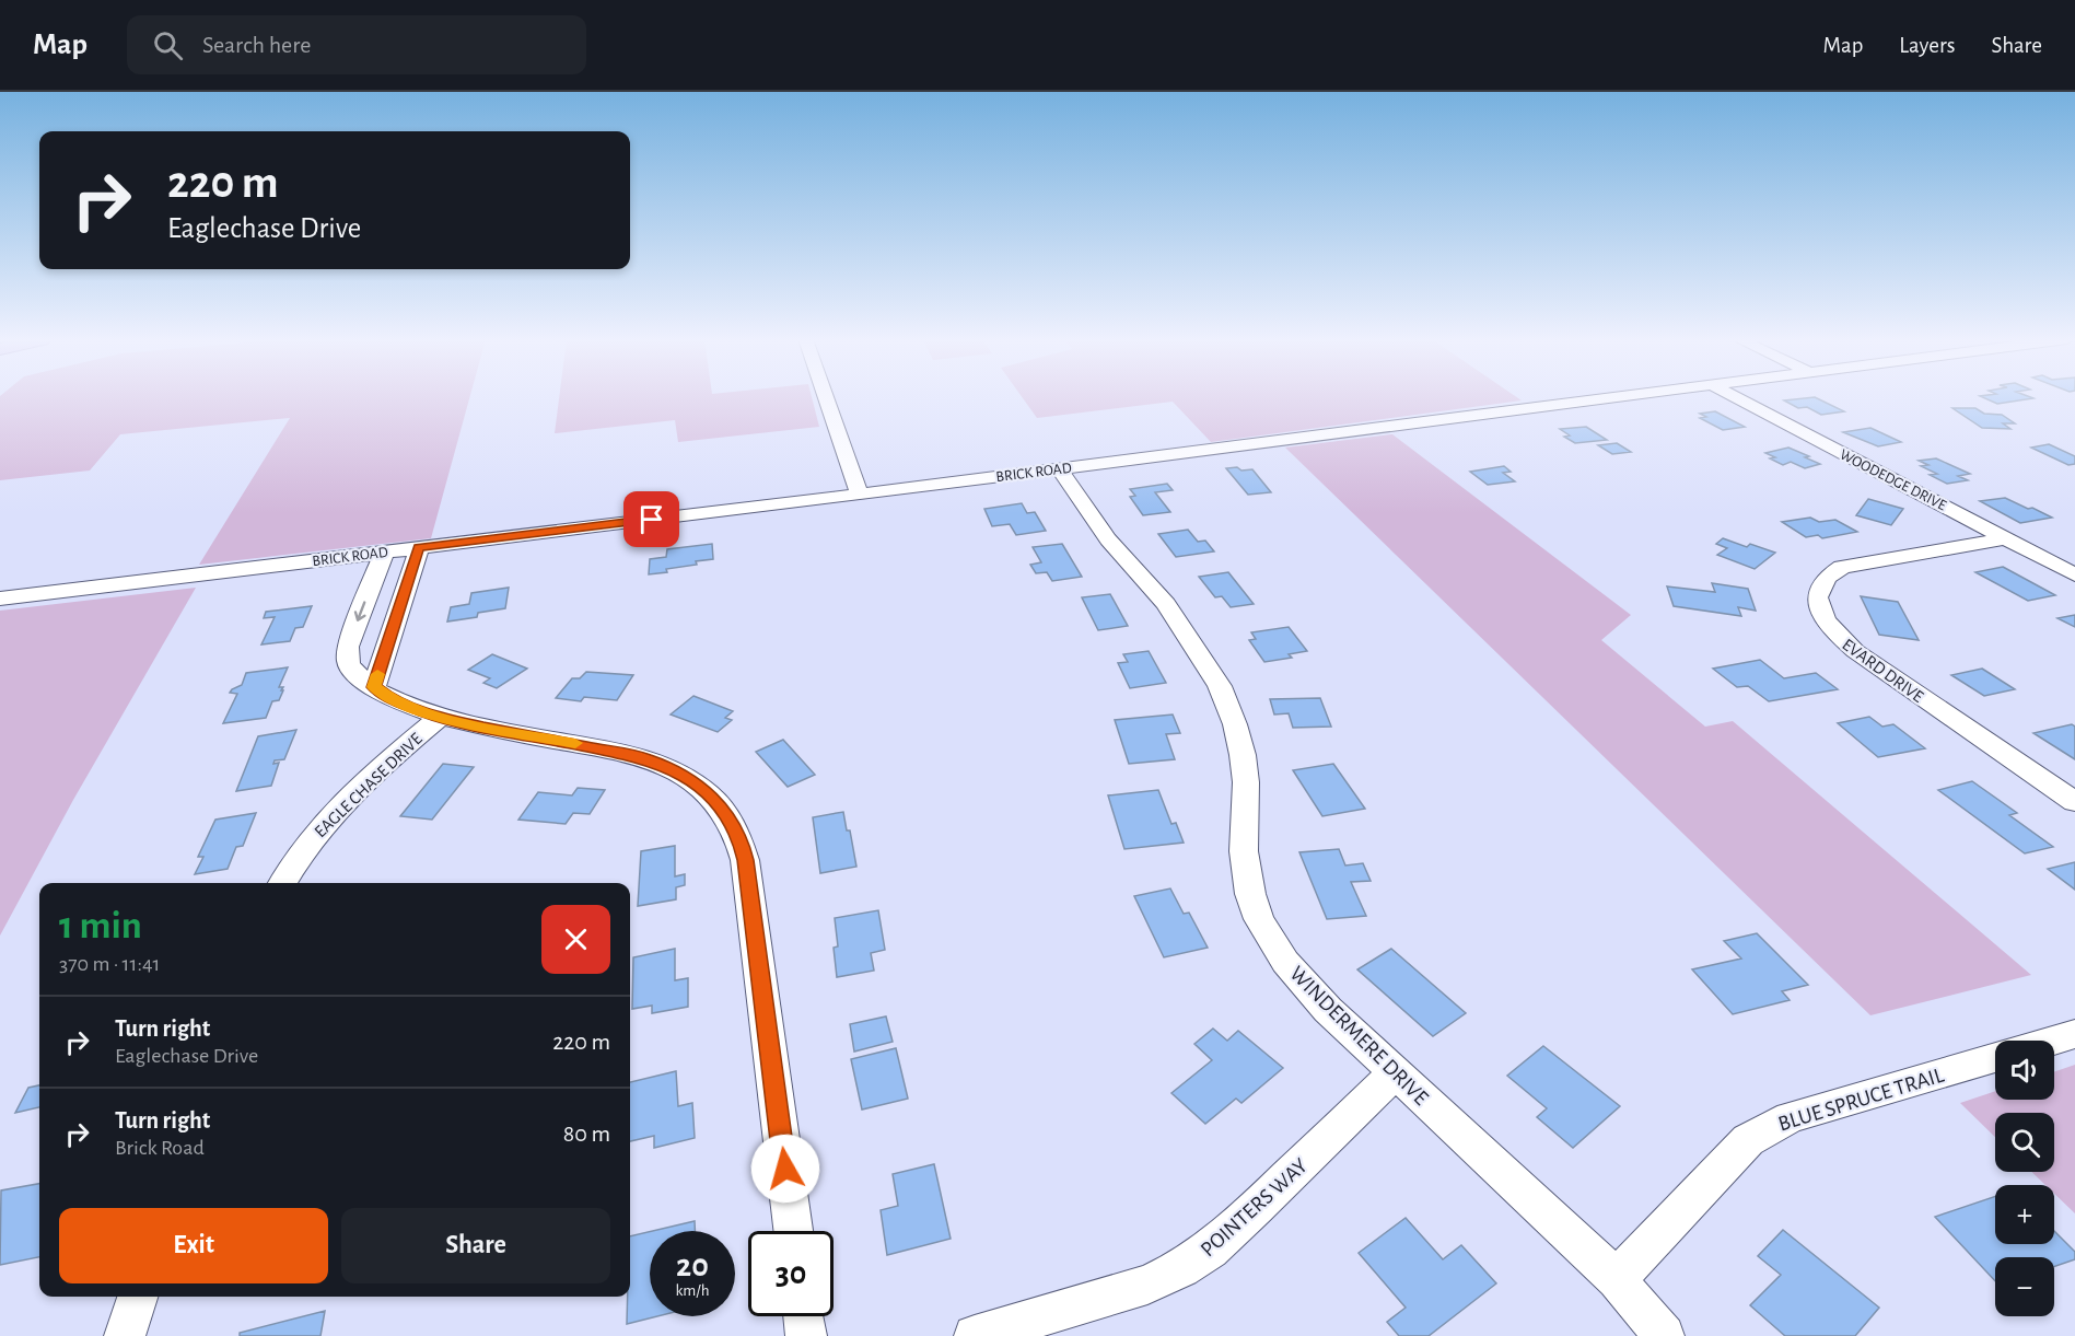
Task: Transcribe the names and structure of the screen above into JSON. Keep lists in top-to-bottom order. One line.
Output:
{"streets":{"street":["BRICK ROAD","WOODEDGE DRIVE","EVARD DRIVE","EAGLE CHASE DRIVE","WINDERMERE DRIVE","BLUE SPRUCE TRAIL","POINTERS WAY"]},"crossings":[["BRICK ROAD","WINDERMERE DRIVE"],["WOODEDGE DRIVE","EVARD DRIVE"],["WINDERMERE DRIVE","BLUE SPRUCE TRAIL"],["WINDERMERE DRIVE","POINTERS WAY"]],"page":{"header":"Map","search":"Search here","nav":["Map","Layers","Share"],"turn":["220 m","Eaglechase Drive"],"heading":["1 min","370 m · 11:41"],"list":[{"name":"Turn right","note":"Eaglechase Drive","value":"220 m"},{"name":"Turn right","note":"Brick Road","value":"80 m"}],"map_buttons":["+","−"],"buttons":["Exit","Share"],"speed":"20 km/h","limit":"30"}}
